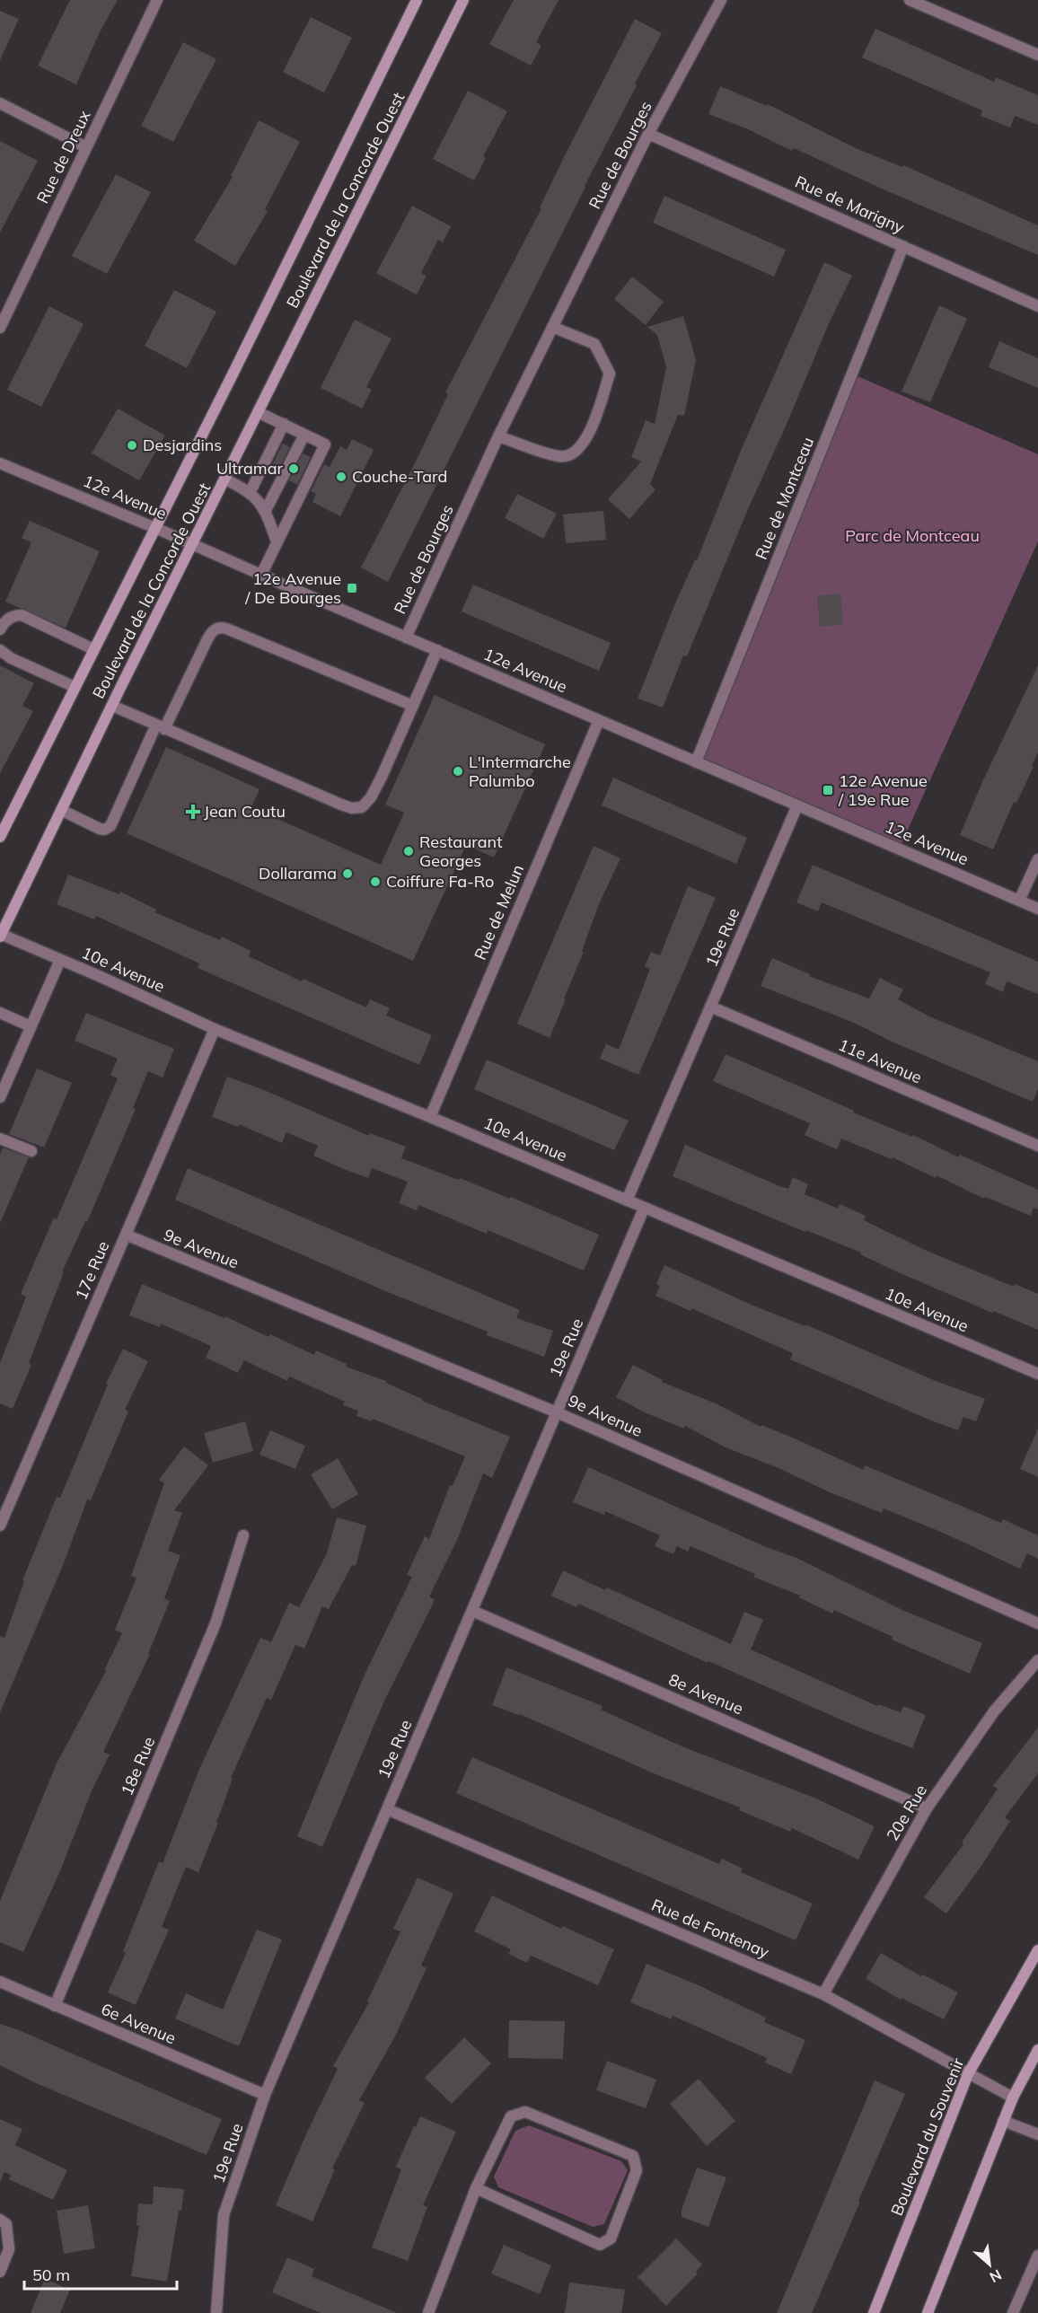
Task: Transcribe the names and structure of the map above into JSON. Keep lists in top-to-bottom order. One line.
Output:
{"streets":{"street":["Rue de Bourges","Rue de Dreux","Boulevard de la Concorde Ouest","Rue de Marigny","12e Avenue","Rue de Montceau","Rue de Melun","19e Rue","10e Avenue","11e Avenue","9e Avenue","17e Rue","8e Avenue","18e Rue","20e Rue","Rue de Fontenay","6e Avenue","Boulevard du Souvenir"]},"crossings":[["Rue de Bourges","Rue de Marigny"],["Rue de Bourges","12e Avenue"],["Boulevard de la Concorde Ouest","12e Avenue"],["Boulevard de la Concorde Ouest","10e Avenue"],["Rue de Marigny","Rue de Montceau"],["12e Avenue","Rue de Montceau"],["12e Avenue","Rue de Melun"],["12e Avenue","19e Rue"],["Rue de Melun","10e Avenue"],["19e Rue","10e Avenue"],["19e Rue","11e Avenue"],["19e Rue","9e Avenue"],["19e Rue","8e Avenue"],["19e Rue","Rue de Fontenay"],["19e Rue","6e Avenue"],["10e Avenue","17e Rue"],["9e Avenue","17e Rue"],["8e Avenue","20e Rue"],["18e Rue","6e Avenue"],["20e Rue","Rue de Fontenay"],["Rue de Fontenay","Boulevard du Souvenir"]],"parks":["Parc de Montceau"],"places":{"other":["Desjardins","Ultramar","Couche-Tard","L'Intermarche Palumbo","Restaurant Georges","Dollarama","Coiffure Fa-Ro"],"transit":["12e Avenue / De Bourges","12e Avenue / 19e Rue"],"health":["Jean Coutu"]},"scale_bar":"50 m","north":"bottom right"}
